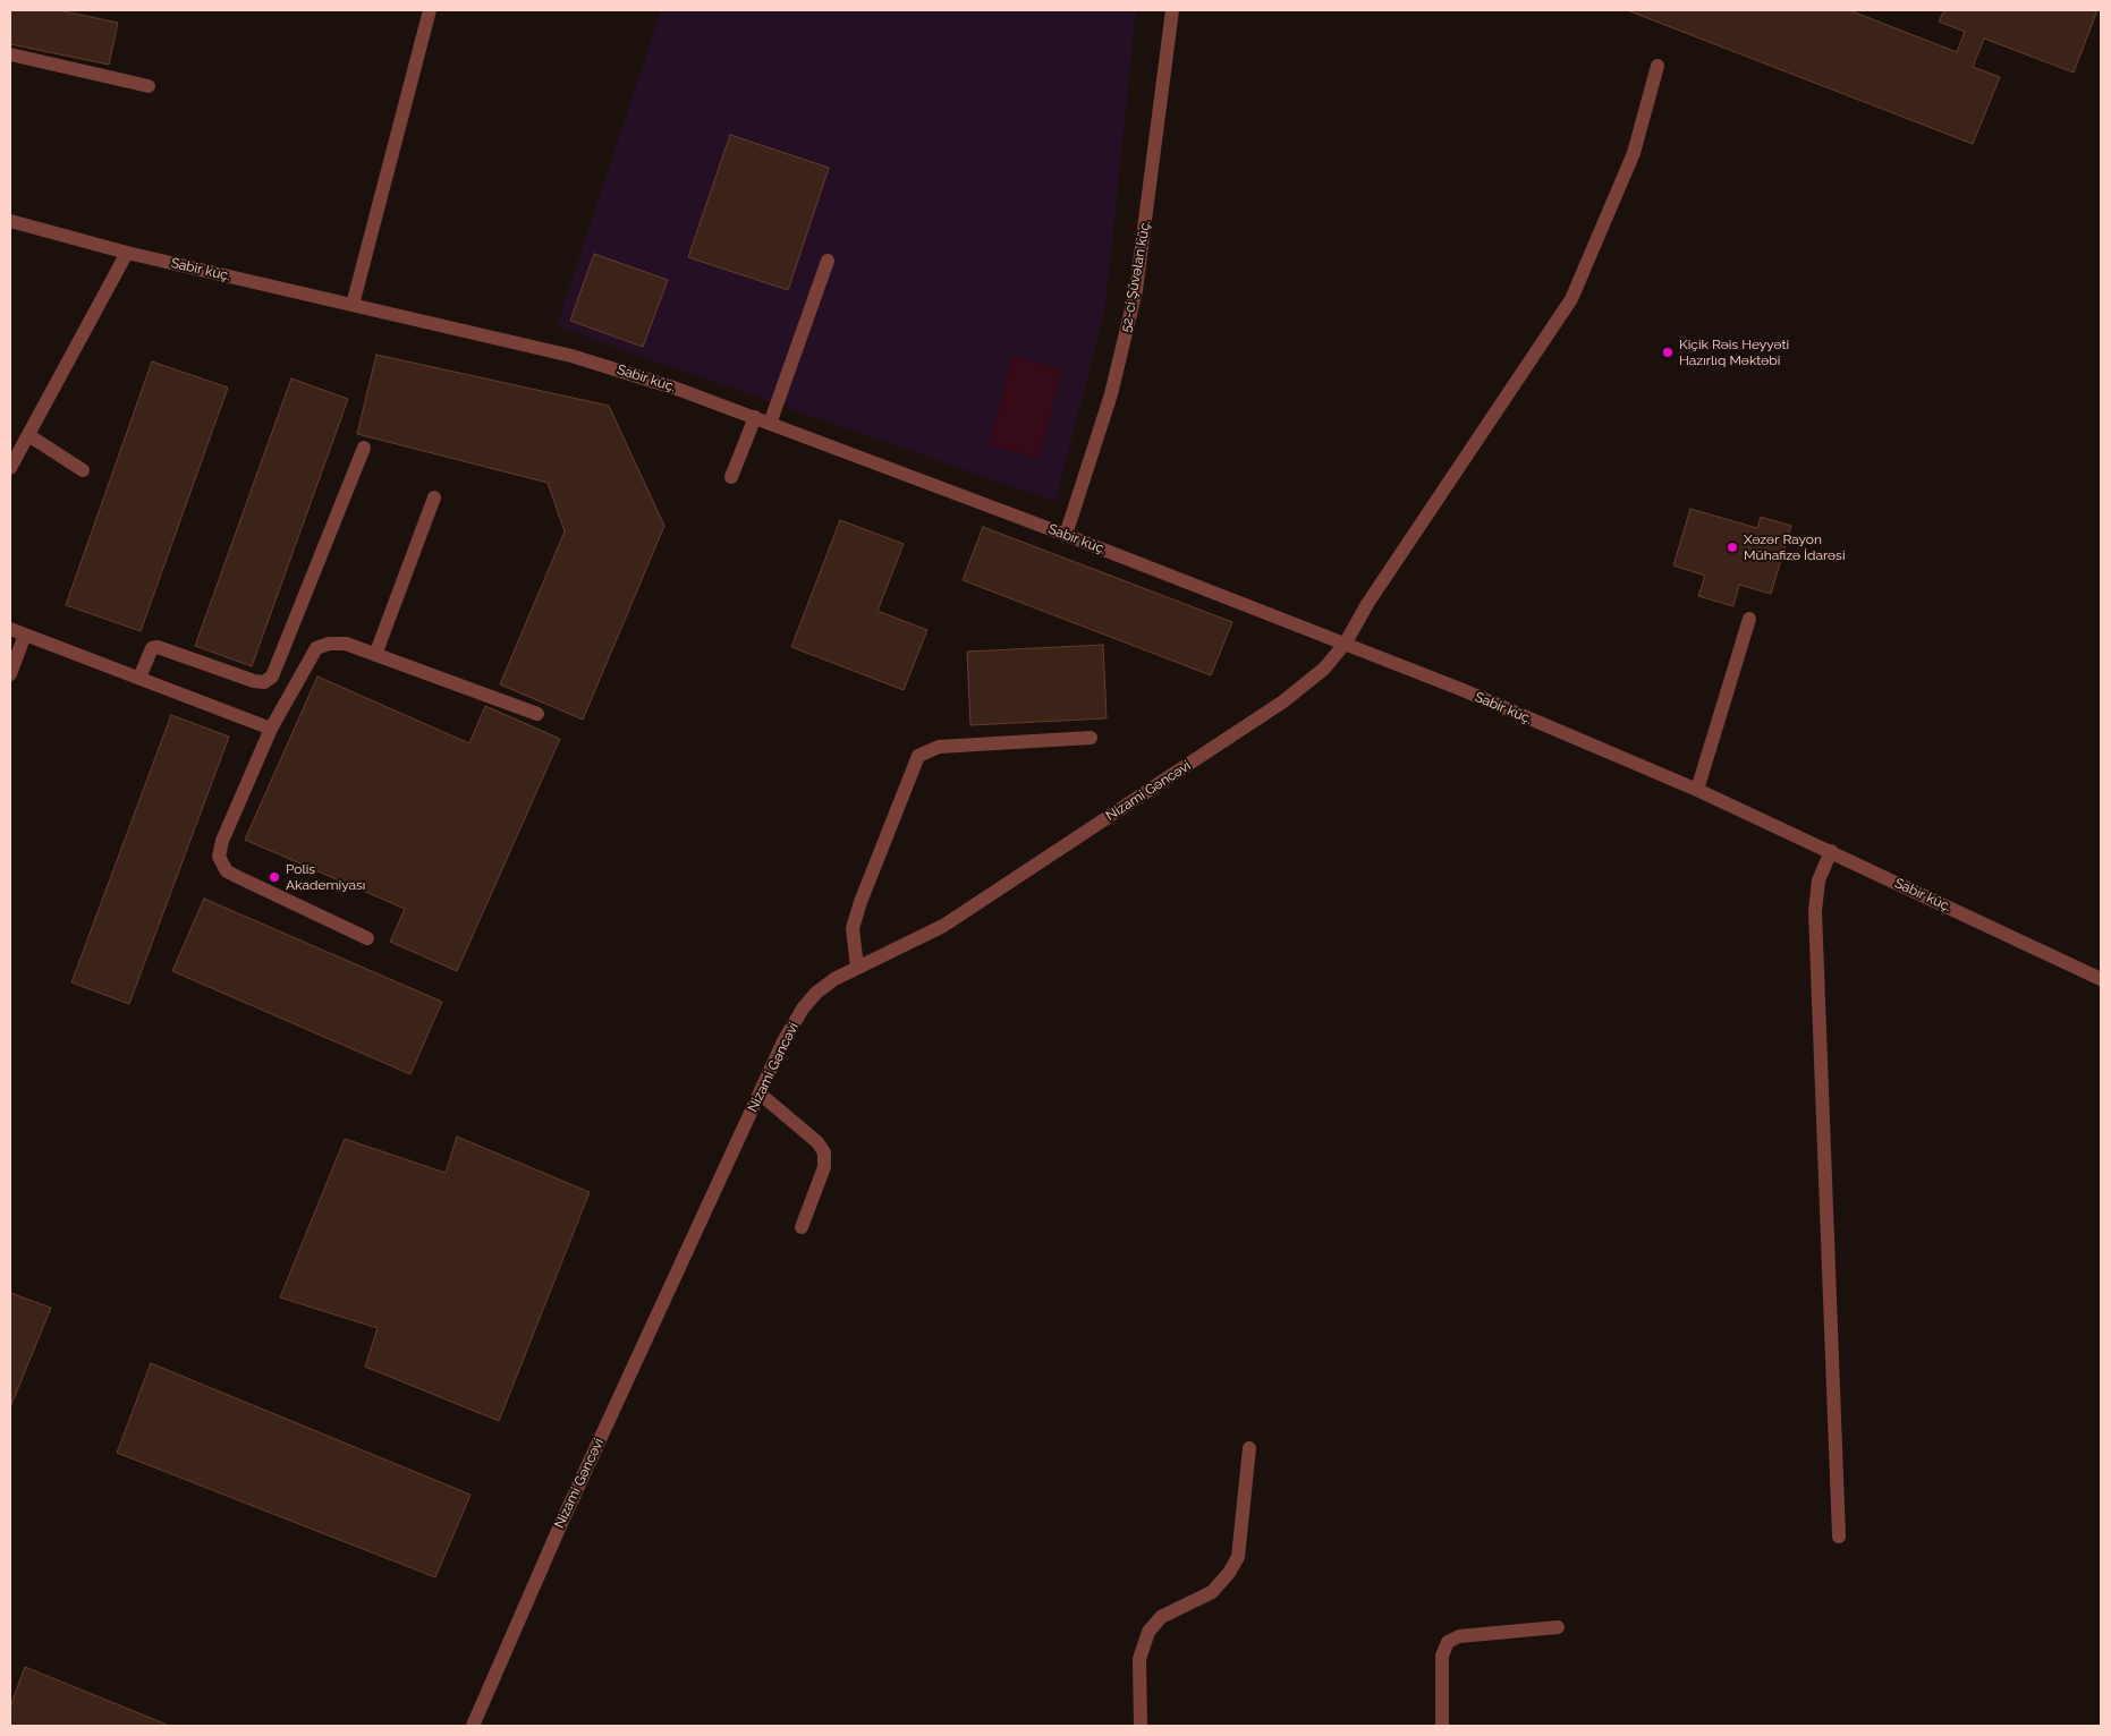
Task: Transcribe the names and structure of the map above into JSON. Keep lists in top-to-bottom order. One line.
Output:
{"streets":{"street":["Sabir küç.","52-ci Şüvəlan küç.","Nizami Gəncəvi"]},"crossings":[["Sabir küç.","52-ci Şüvəlan küç."],["Sabir küç.","Nizami Gəncəvi"]],"places":["Kiçik Rəis Heyyəti Hazırlıq Məktəbi","Xəzər Rayon Mühafizə İdarəsi","Polis Akademiyası"]}
